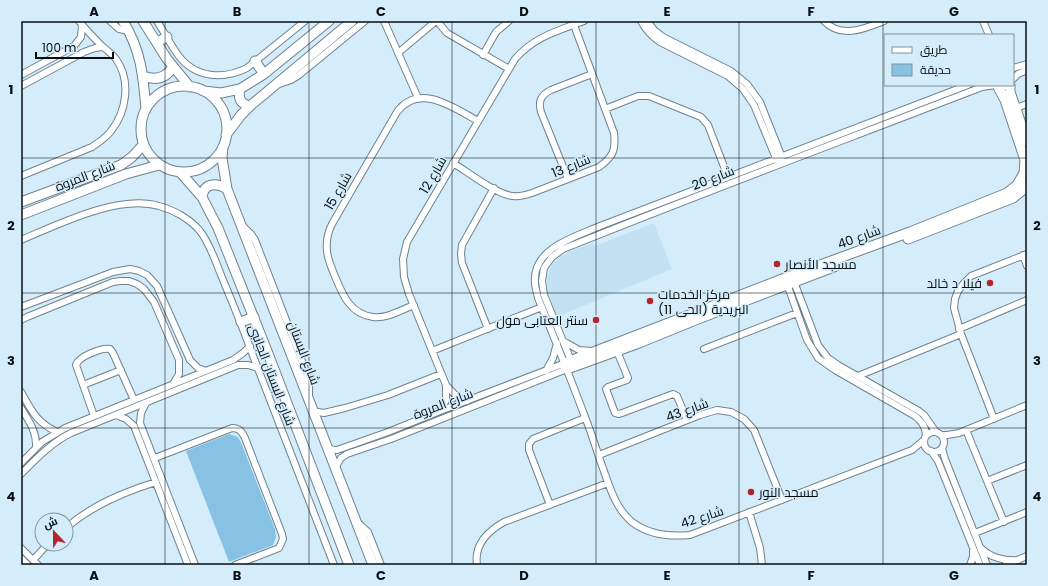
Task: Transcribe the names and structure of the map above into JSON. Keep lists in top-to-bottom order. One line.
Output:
{"streets":{"street":["شارع 13","شارع 12","شارع المروة","شارع 20","شارع 15","شارع 40","شارع البستان","شارع البستان الجانبى","شارع 43","شارع 42"]},"crossings":[["شارع 13","شارع 12"],["شارع 12","شارع المروة"],["شارع 12","شارع 15"],["شارع المروة","شارع 20"],["شارع المروة","شارع 40"],["شارع المروة","شارع البستان"],["شارع المروة","شارع 42"],["شارع 20","شارع 40"],["شارع 20","شارع 42"],["شارع 40","شارع 42"],["شارع 43","شارع 42"]],"places":["مسجد الأنصار","فيلا د خالد","مركز الخدمات البريدية (الحى 11)","سنتر العتابى مول","مسجد النور"],"legend":["طريق","حديقة"],"scale_bar":"100 m","north":"top","grid":{"columns":["A","B","C","D","E","F","G"],"rows":["1","2","3","4"]}}
